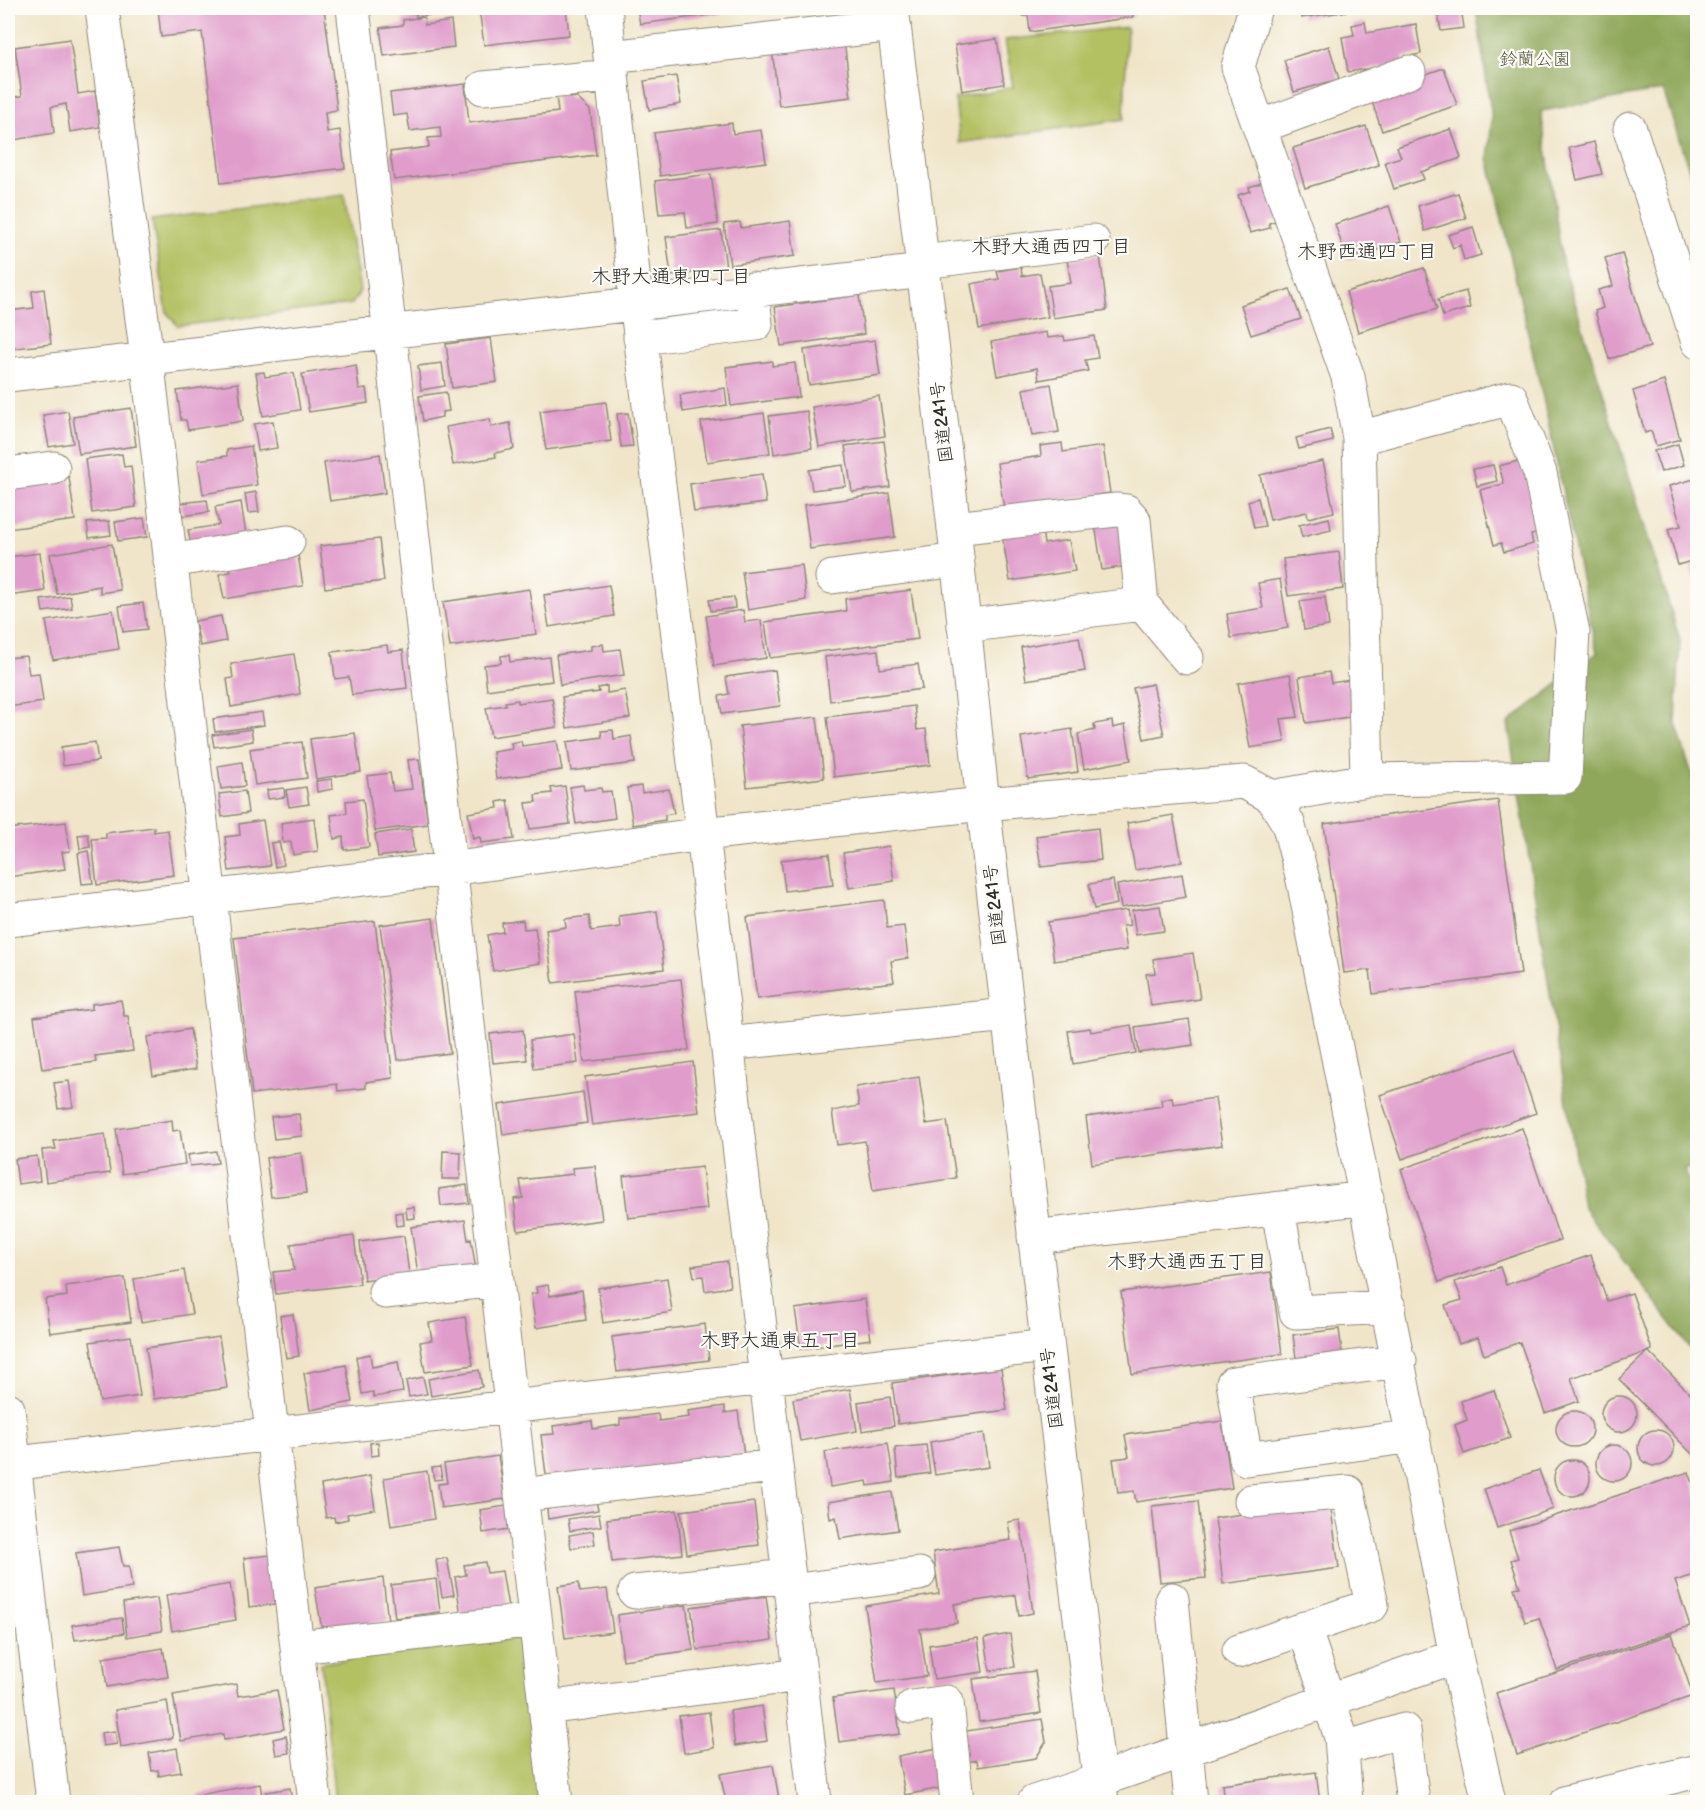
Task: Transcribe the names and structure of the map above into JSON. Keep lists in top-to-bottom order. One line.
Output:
{"streets":{"main road":["国道241号"]},"districts":["木野大通西四丁目","木野西通四丁目","木野大通東四丁目","木野大通西五丁目","木野大通東五丁目"],"parks":["鈴蘭公園"]}
